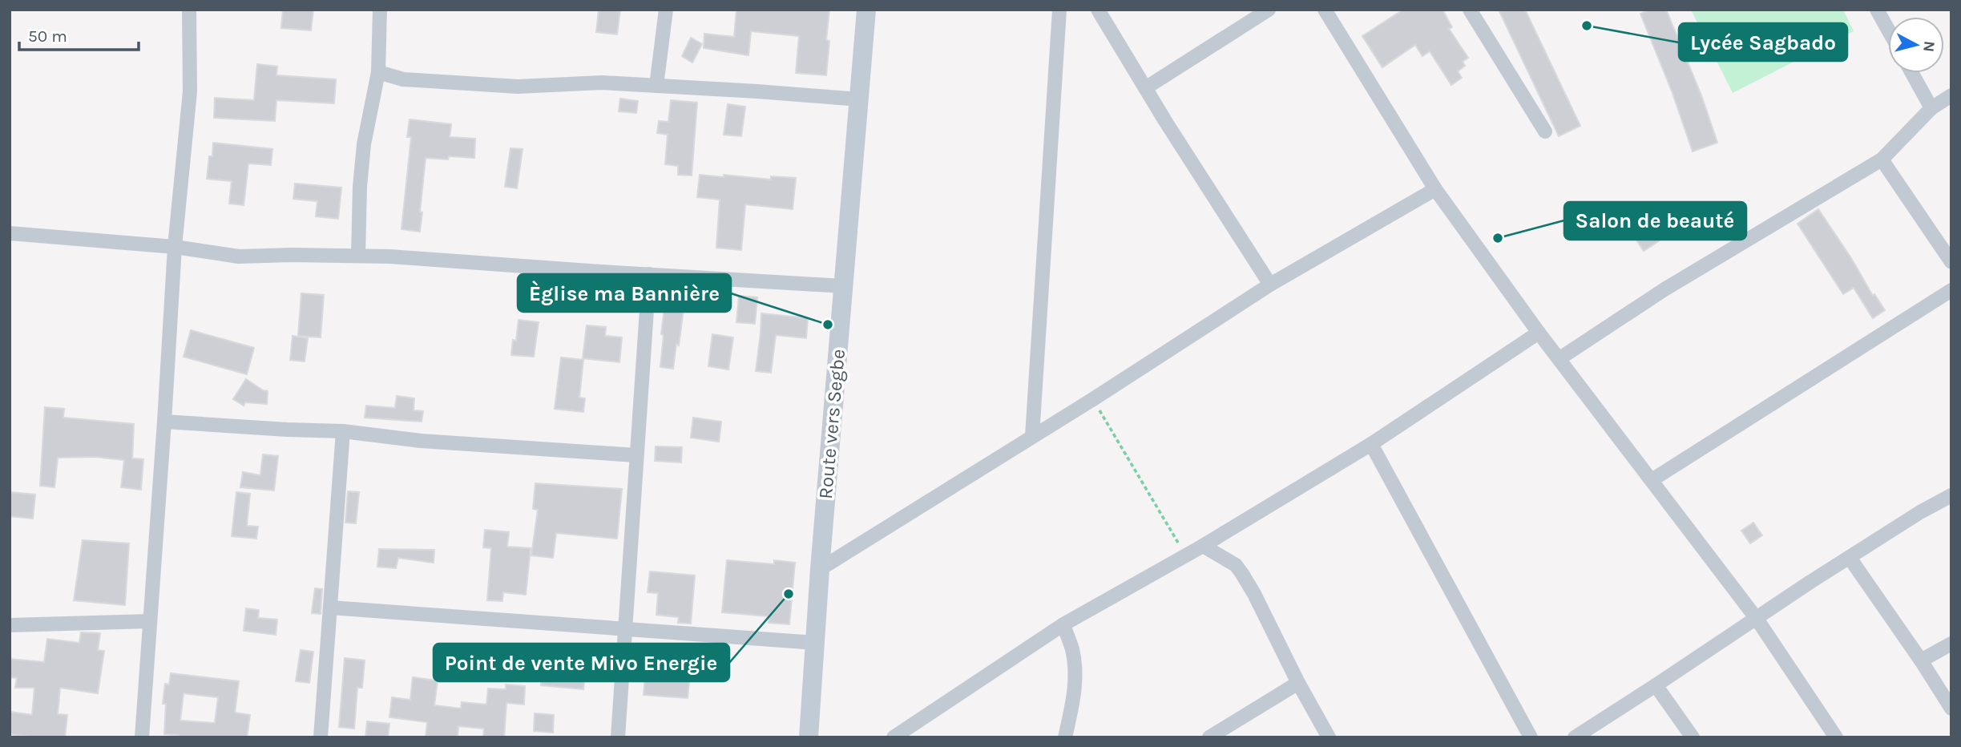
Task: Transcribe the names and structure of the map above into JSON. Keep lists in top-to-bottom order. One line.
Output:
{"streets":{"main road":["Route vers Segbe"]},"places":["Lycée Sagbado","Salon de beauté","Èglise ma Bannière","Point de vente Mivo Energie"],"scale_bar":"50 m","north":"right"}
